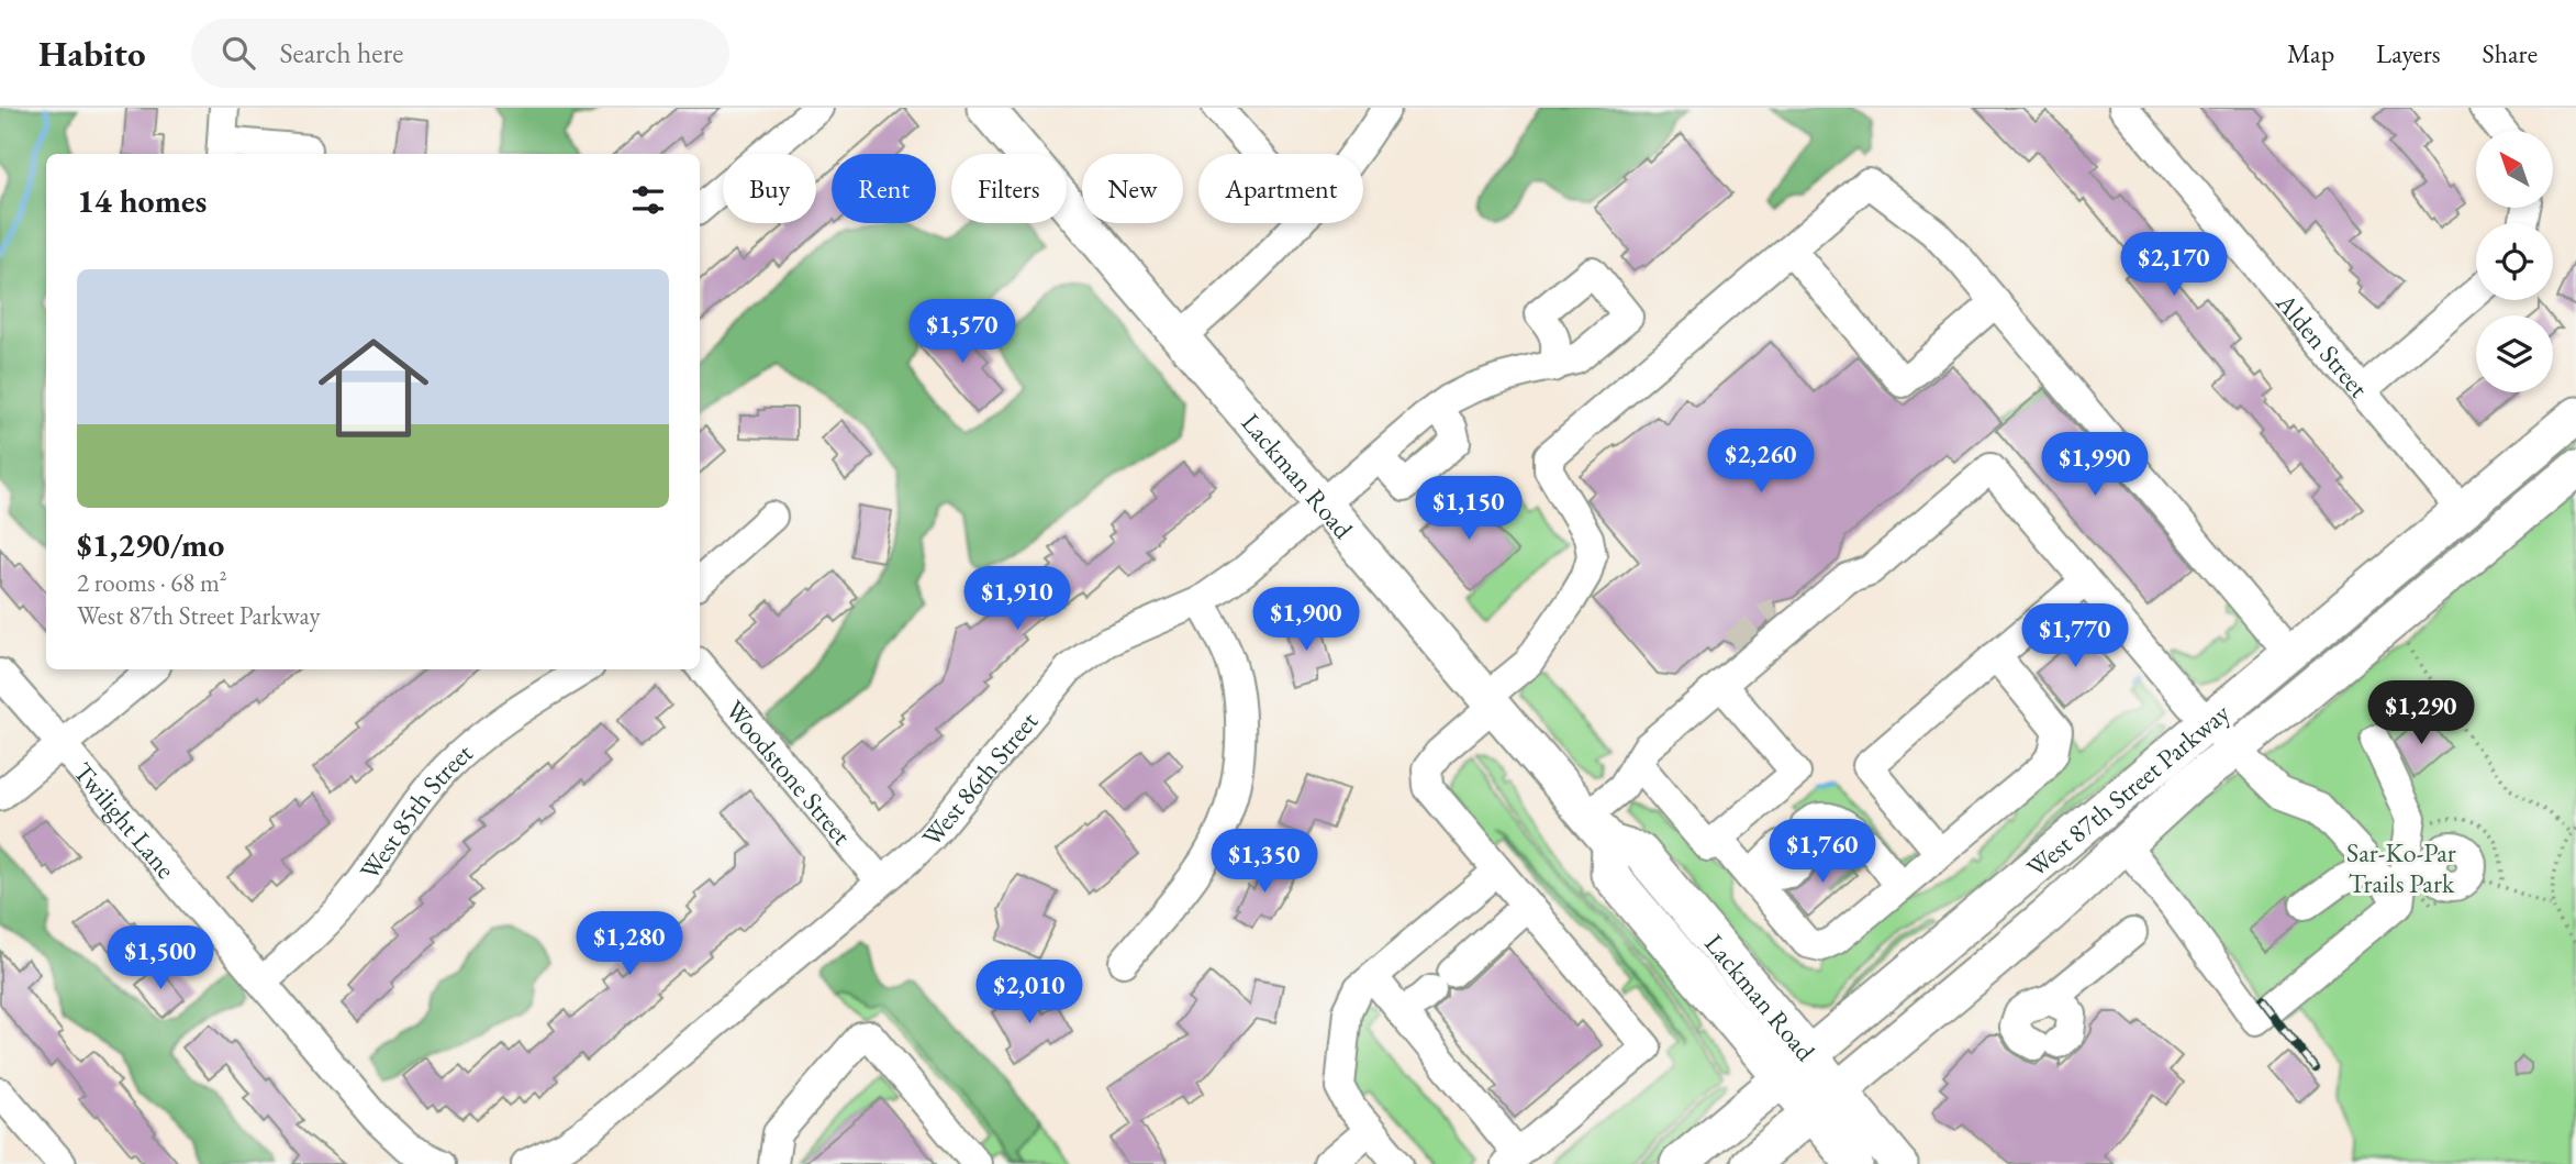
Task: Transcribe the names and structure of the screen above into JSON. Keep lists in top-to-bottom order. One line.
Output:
{"streets":{"main road":["Lackman Road","West 87th Street Parkway"],"street":["Alden Street","Woodstone Street","West 86th Street","West 85th Street","Twilight Lane"]},"crossings":[["Alden Street","West 87th Street Parkway"],["Lackman Road","West 86th Street"],["Lackman Road","West 87th Street Parkway"],["Woodstone Street","West 86th Street"],["West 85th Street","Twilight Lane"]],"parks":["Sar-Ko-Par Trails Park"],"north":"top left","page":{"header":"Habito","search":"Search here","nav":["Map","Layers","Share"],"chip":["Buy","Rent","Filters","New","Apartment"],"heading":"14 homes","price":["$2,170","$1,570","$2,260","$1,990","$1,150","$1,910","$1,900","$1,770","$1,290","$1,760","$1,350","$1,280","$1,500","$2,010"],"list":[{"name":"$1,290/mo","note":"2 rooms · 68 m² · West 87th Street Parkway"}]}}
